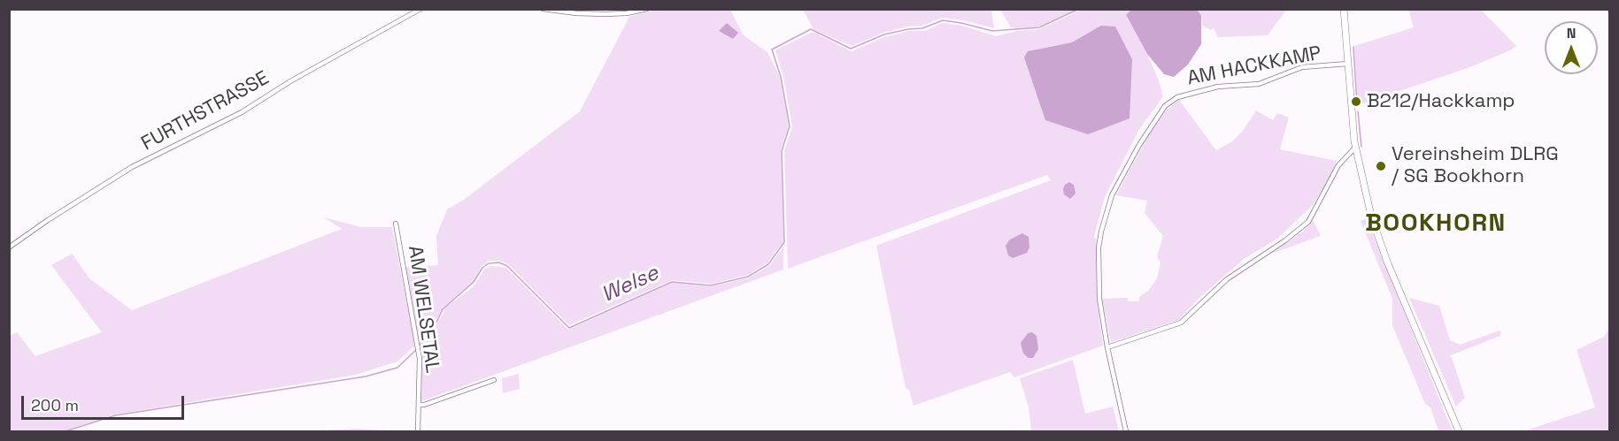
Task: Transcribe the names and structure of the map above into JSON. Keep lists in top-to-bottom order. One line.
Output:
{"streets":{"street":["AM HACKKAMP","FURTHSTRASSE","AM WELSETAL"]},"districts":["BOOKHORN"],"water":["Welse"],"places":["B212/Hackkamp","Vereinsheim DLRG / SG Bookhorn"],"scale_bar":"200 m","north":"top"}
